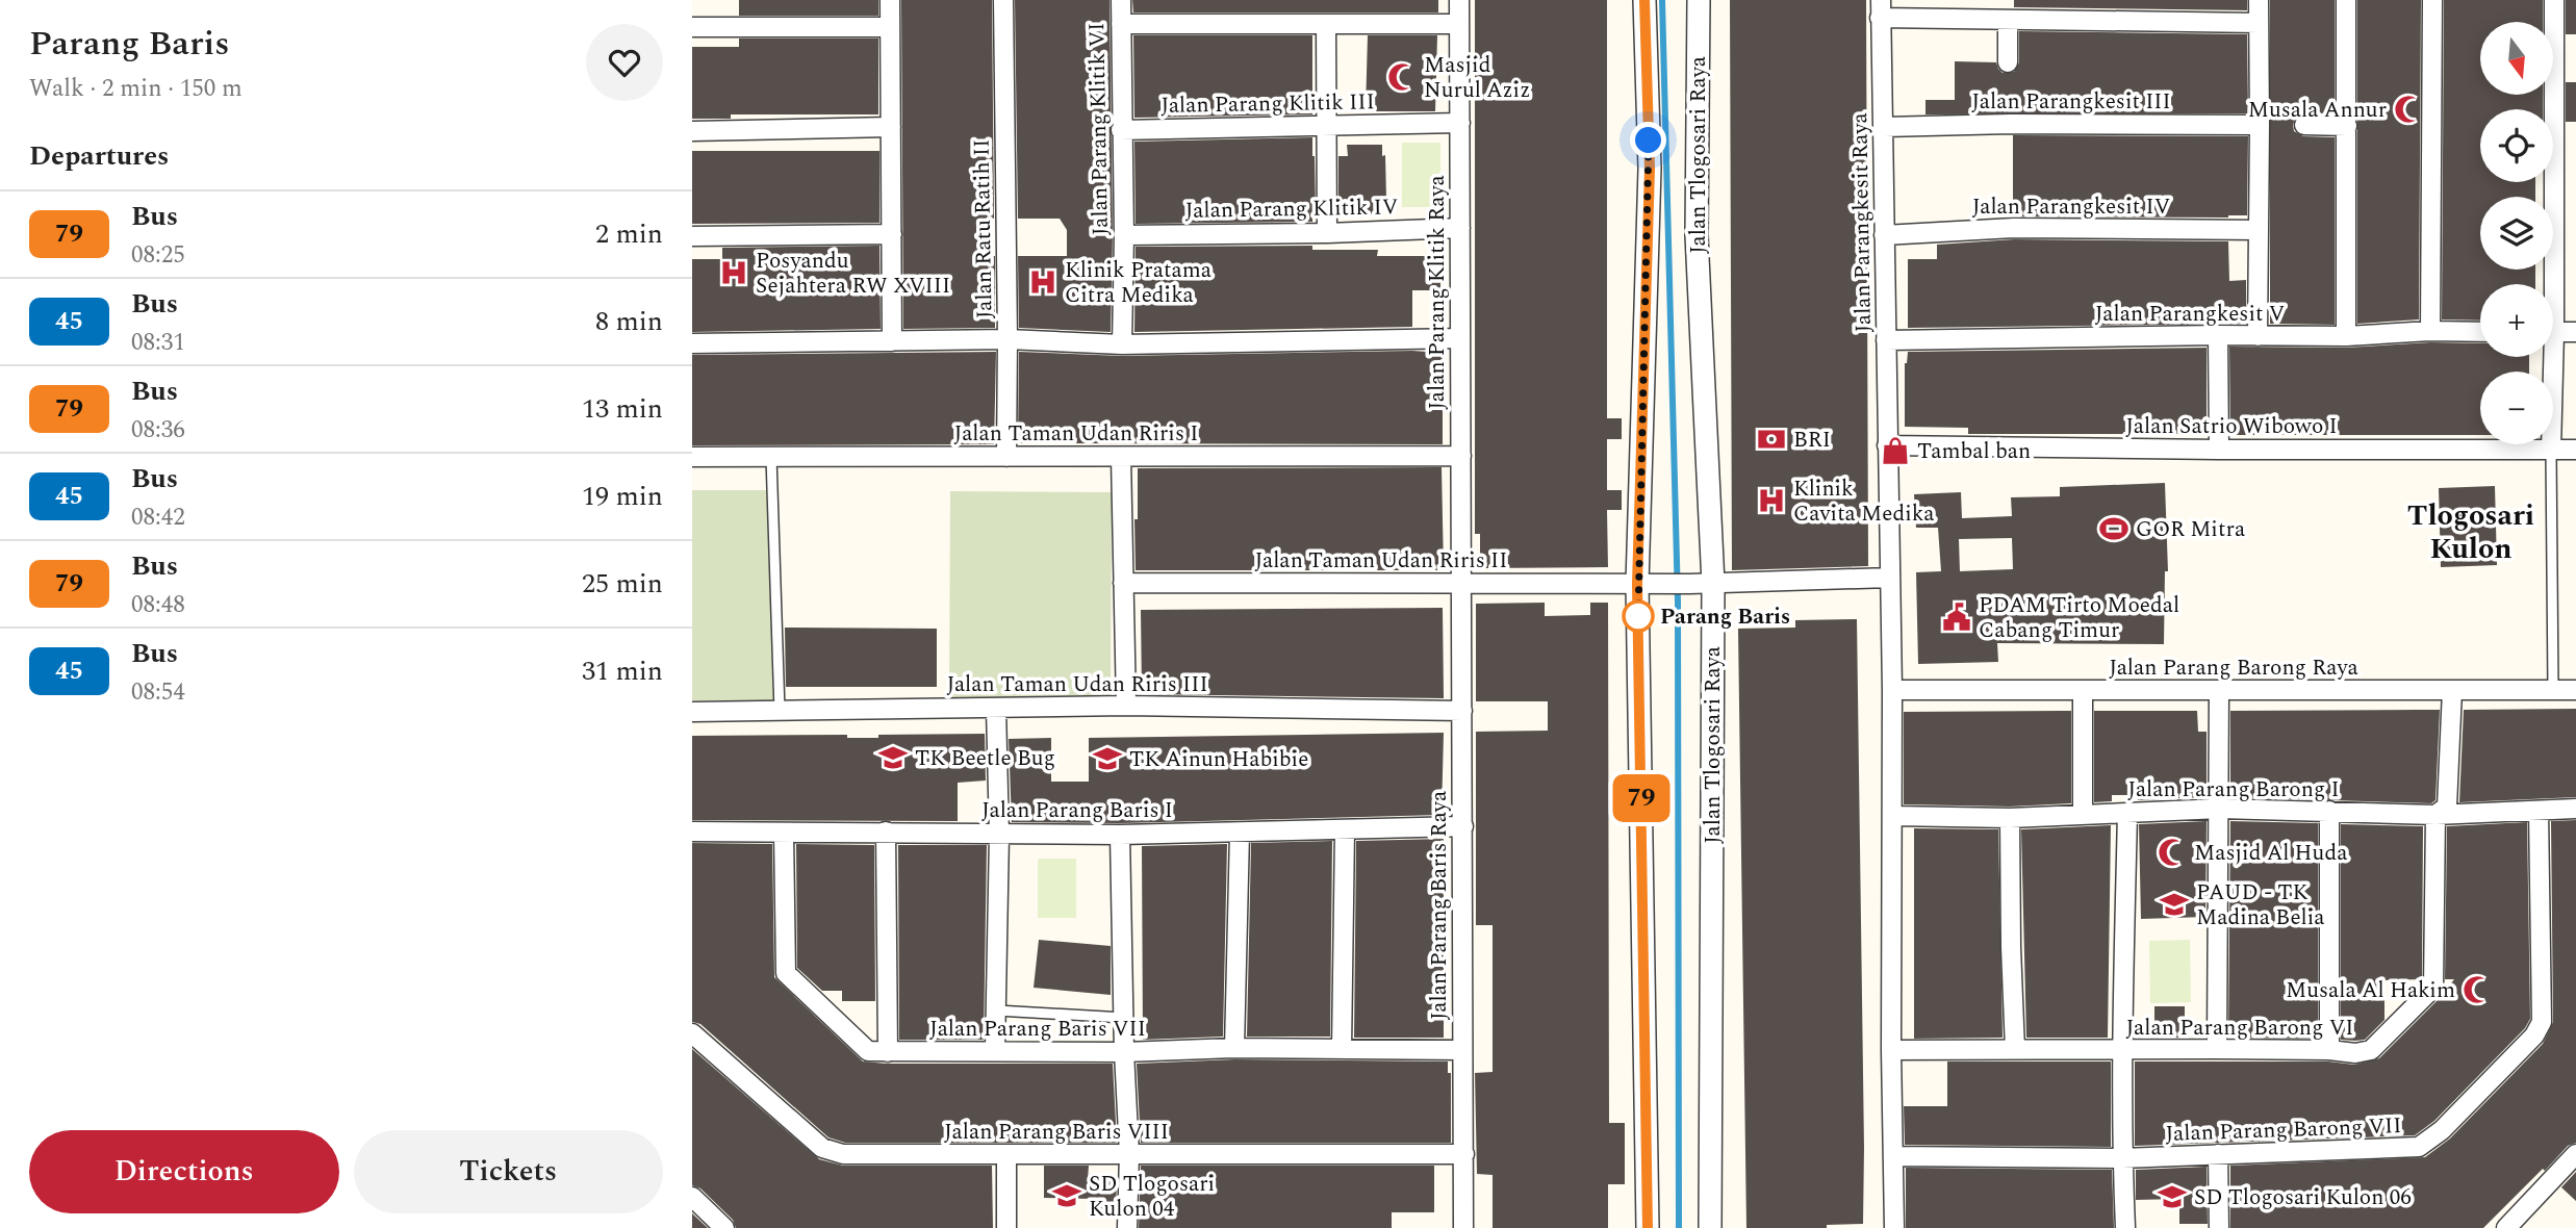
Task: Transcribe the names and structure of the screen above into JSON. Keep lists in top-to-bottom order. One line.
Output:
{"streets":{"street":["Jalan Parangkesit III","Jalan Parang Klitik III","Jalan Parang Klitik VI","Jalan Tlogosari Raya","Jalan Parangkesit IV","Jalan Parang Klitik IV","Jalan Parangkesit Raya","Jalan Ratu Ratih II","Jalan Parang Klitik Raya","Jalan Parangkesit V","Jalan Satrio Wibowo I","Jalan Taman Udan Riris I","Jalan Taman Udan Riris II","Jalan Parang Barong Raya","Jalan Taman Udan Riris III","Jalan Parang Barong I","Jalan Parang Baris I","Jalan Parang Baris Raya","Jalan Parang Barong VI","Jalan Parang Baris VII","Jalan Parang Barong VII","Jalan Parang Baris VIII"]},"crossings":[["Jalan Parangkesit III","Jalan Parangkesit Raya"],["Jalan Parang Klitik III","Jalan Parang Klitik VI"],["Jalan Parang Klitik III","Jalan Parang Klitik Raya"],["Jalan Parang Klitik VI","Jalan Parang Klitik IV"],["Jalan Tlogosari Raya","Jalan Taman Udan Riris II"],["Jalan Parangkesit IV","Jalan Parangkesit Raya"],["Jalan Parang Klitik IV","Jalan Parang Klitik Raya"],["Jalan Parangkesit Raya","Jalan Parangkesit V"],["Jalan Parangkesit Raya","Jalan Satrio Wibowo I"],["Jalan Ratu Ratih II","Jalan Taman Udan Riris I"],["Jalan Parang Klitik Raya","Jalan Taman Udan Riris I"],["Jalan Parang Klitik Raya","Jalan Taman Udan Riris II"],["Jalan Parang Klitik Raya","Jalan Parang Baris Raya"],["Jalan Taman Udan Riris II","Jalan Parang Baris Raya"],["Jalan Taman Udan Riris III","Jalan Parang Baris Raya"],["Jalan Parang Barong I","Jalan Parang Barong VI"],["Jalan Parang Barong I","Jalan Parang Barong VII"],["Jalan Parang Baris I","Jalan Parang Baris Raya"],["Jalan Parang Baris I","Jalan Parang Baris VII"],["Jalan Parang Baris Raya","Jalan Parang Baris VII"],["Jalan Parang Baris Raya","Jalan Parang Baris VIII"]],"districts":["Tlogosari Kulon"],"places":{"mosque":["Masjid Nurul Aziz","Musala Annur","Masjid Al Huda","Musala Al Hakim"],"hospital":["Posyandu Sejahtera RW XVIII","Klinik Pratama Citra Medika","Klinik Cavita Medika"],"bank":["BRI"],"shop":["Tambal ban"],"sports":["GOR Mitra"],"other":["Parang Baris"],"public building":["PDAM Tirto Moedal Cabang Timur"],"school or university":["TK Beetle Bug","TK Ainun Habibie","PAUD - TK Madina Belia","SD Tlogosari Kulon 04","SD Tlogosari Kulon 06"]},"lines":["bus line 79"],"north":"bottom","page":{"heading":[["Parang Baris","Walk · 2 min · 150 m"],"Departures"],"on_map":"79","map_buttons":["+","−"],"list":[{"mark":"79","name":"Bus","note":"08:25","value":"2 min"},{"mark":"45","name":"Bus","note":"08:31","value":"8 min"},{"mark":"79","name":"Bus","note":"08:36","value":"13 min"},{"mark":"45","name":"Bus","note":"08:42","value":"19 min"},{"mark":"79","name":"Bus","note":"08:48","value":"25 min"},{"mark":"45","name":"Bus","note":"08:54","value":"31 min"}],"buttons":["Directions","Tickets"]}}
